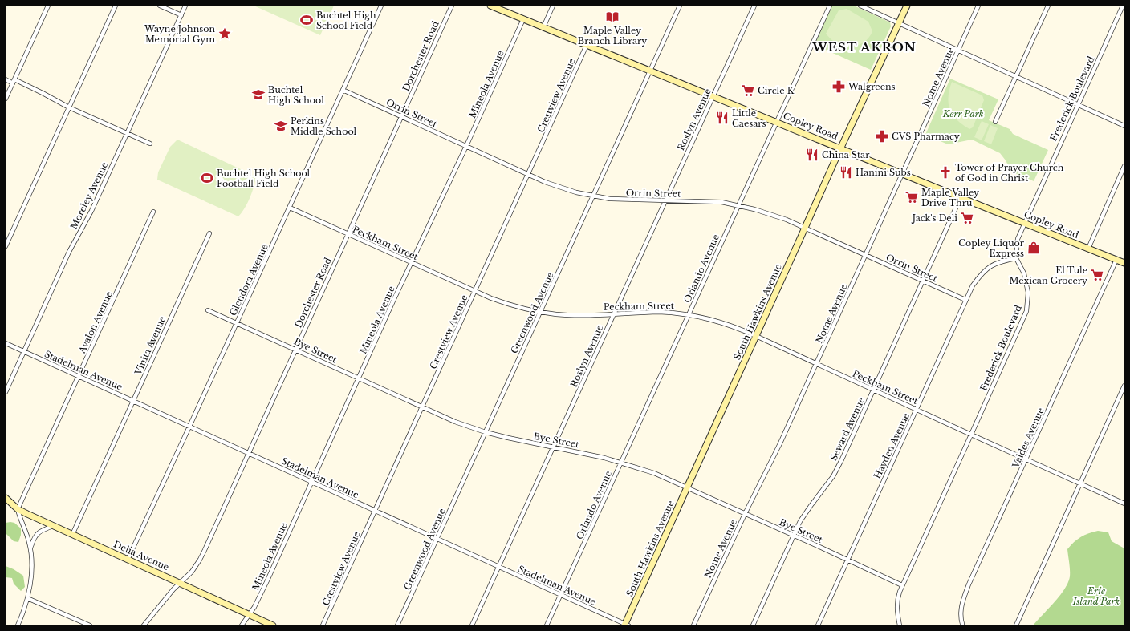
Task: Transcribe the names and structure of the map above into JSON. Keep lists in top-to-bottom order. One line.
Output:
{"streets":{"main road":["Copley Road","South Hawkins Avenue","Delia Avenue"],"street":["Dorchester Road","Nome Avenue","Mineola Avenue","Crestview Avenue","Frederick Boulevard","Orrin Street","Roslyn Avenue","Moreley Avenue","Peckham Street","Orlando Avenue","Glendora Avenue","Greenwood Avenue","Avalon Avenue","Vinita Avenue","Bye Street","Stadelman Avenue","Seward Avenue","Valdes Avenue","Hayden Avenue"]},"crossings":[["Dorchester Road","Orrin Street"],["Dorchester Road","Peckham Street"],["Dorchester Road","Bye Street"],["Dorchester Road","Stadelman Avenue"],["Dorchester Road","Delia Avenue"],["Nome Avenue","Orrin Street"],["Nome Avenue","Copley Road"],["Nome Avenue","Peckham Street"],["Nome Avenue","Bye Street"],["Mineola Avenue","Orrin Street"],["Mineola Avenue","Copley Road"],["Mineola Avenue","Peckham Street"],["Mineola Avenue","Bye Street"],["Mineola Avenue","Stadelman Avenue"],["Mineola Avenue","Delia Avenue"],["Crestview Avenue","Orrin Street"],["Crestview Avenue","Copley Road"],["Crestview Avenue","Peckham Street"],["Crestview Avenue","Bye Street"],["Crestview Avenue","Stadelman Avenue"],["Frederick Boulevard","Copley Road"],["Frederick Boulevard","Peckham Street"],["Frederick Boulevard","Bye Street"],["Frederick Boulevard","Hayden Avenue"],["Orrin Street","Roslyn Avenue"],["Orrin Street","Orlando Avenue"],["Orrin Street","Glendora Avenue"],["Orrin Street","South Hawkins Avenue"],["Orrin Street","Greenwood Avenue"],["Orrin Street","Seward Avenue"],["Orrin Street","Hayden Avenue"],["Roslyn Avenue","Copley Road"],["Roslyn Avenue","Peckham Street"],["Roslyn Avenue","Bye Street"],["Roslyn Avenue","Stadelman Avenue"],["Copley Road","Orlando Avenue"],["Copley Road","South Hawkins Avenue"],["Copley Road","Greenwood Avenue"],["Copley Road","Seward Avenue"],["Copley Road","Valdes Avenue"],["Moreley Avenue","Stadelman Avenue"],["Peckham Street","Orlando Avenue"],["Peckham Street","Glendora Avenue"],["Peckham Street","South Hawkins Avenue"],["Peckham Street","Greenwood Avenue"],["Peckham Street","Seward Avenue"],["Peckham Street","Valdes Avenue"],["Peckham Street","Hayden Avenue"],["Orlando Avenue","Bye Street"],["Orlando Avenue","Stadelman Avenue"],["Glendora Avenue","Bye Street"],["Glendora Avenue","Stadelman Avenue"],["Glendora Avenue","Delia Avenue"],["South Hawkins Avenue","Bye Street"],["South Hawkins Avenue","Stadelman Avenue"],["Greenwood Avenue","Bye Street"],["Greenwood Avenue","Stadelman Avenue"],["Avalon Avenue","Stadelman Avenue"],["Avalon Avenue","Delia Avenue"],["Vinita Avenue","Stadelman Avenue"],["Vinita Avenue","Delia Avenue"],["Bye Street","Seward Avenue"],["Bye Street","Hayden Avenue"]],"districts":["WEST AKRON"],"parks":["Kerr Park","Erie Island Park"],"places":{"library":["Maple Valley Branch Library"],"sports":["Buchtel High School Field","Buchtel High School Football Field"],"place":["Wayne Johnson Memorial Gym"],"pharmacy":["Walgreens","CVS Pharmacy"],"supermarket":["Circle K","Maple Valley Drive Thru","Jack's Deli","El Tule Mexican Grocery"],"school or university":["Buchtel High School","Perkins Middle School"],"restaurant":["Little Caesars","China Star","Hanini Subs"],"church":["Tower of Prayer Church of God in Christ"],"shop":["Copley Liquor Express"]}}
